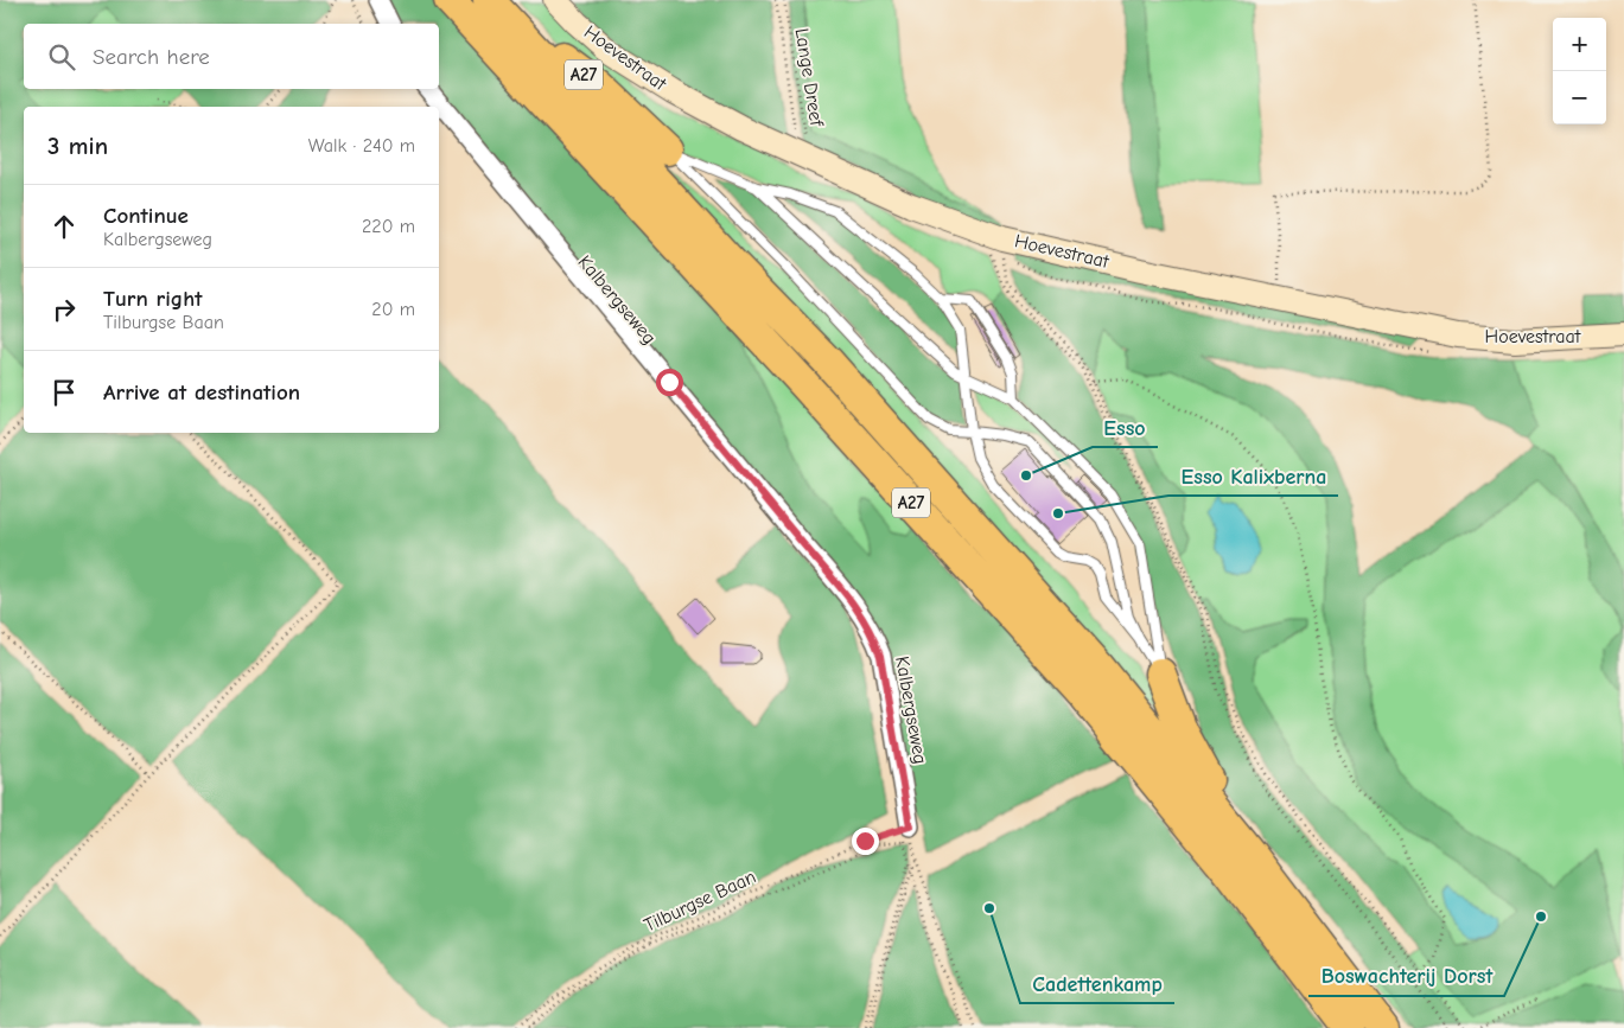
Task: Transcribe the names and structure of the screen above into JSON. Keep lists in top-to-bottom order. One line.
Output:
{"streets":{"highway":["A27"],"street":["Hoevestraat","Kalbergseweg"],"path":["Lange Dreef","Tilburgse Baan"]},"crossings":[["Hoevestraat","Lange Dreef"],["Kalbergseweg","Tilburgse Baan"]],"places":["Esso","Esso Kalixberna","Cadettenkamp","Boswachterij Dorst"],"page":{"map_buttons":["+","−"],"search":"Search here","heading":["3 min","Walk · 240 m"],"list":[["Continue","Kalbergseweg","220 m"],["Turn right","Tilburgse Baan","20 m"],"Arrive at destination"]}}
